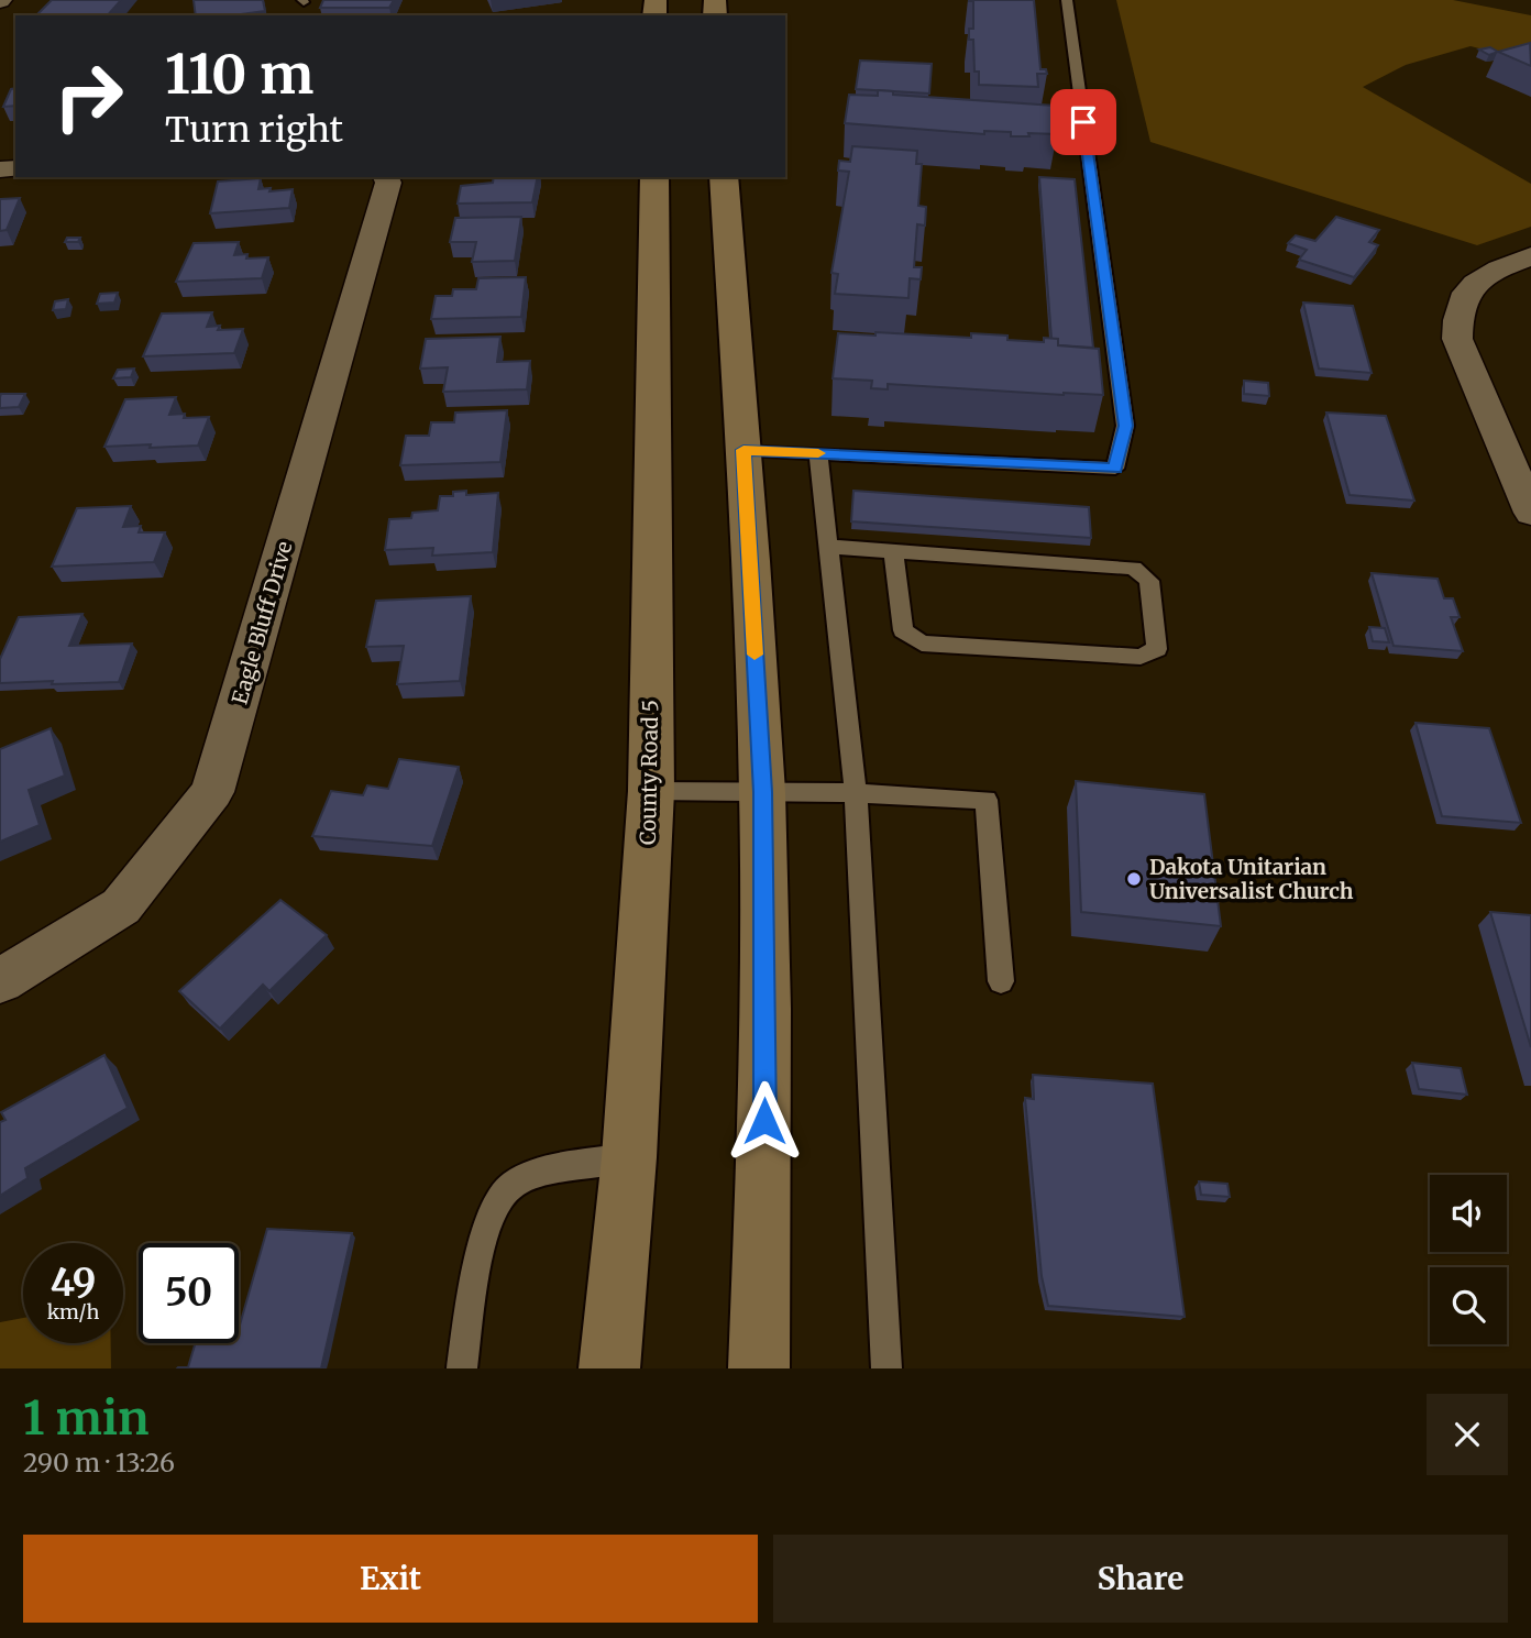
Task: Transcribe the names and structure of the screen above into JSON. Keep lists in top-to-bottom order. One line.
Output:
{"streets":{"main road":["County Road 5"],"street":["Eagle Bluff Drive"]},"places":["Dakota Unitarian Universalist Church"],"page":{"turn":["110 m","Turn right"],"speed":"49 km/h","limit":"50","heading":["1 min","290 m · 13:26"],"buttons":["Exit","Share"]}}
